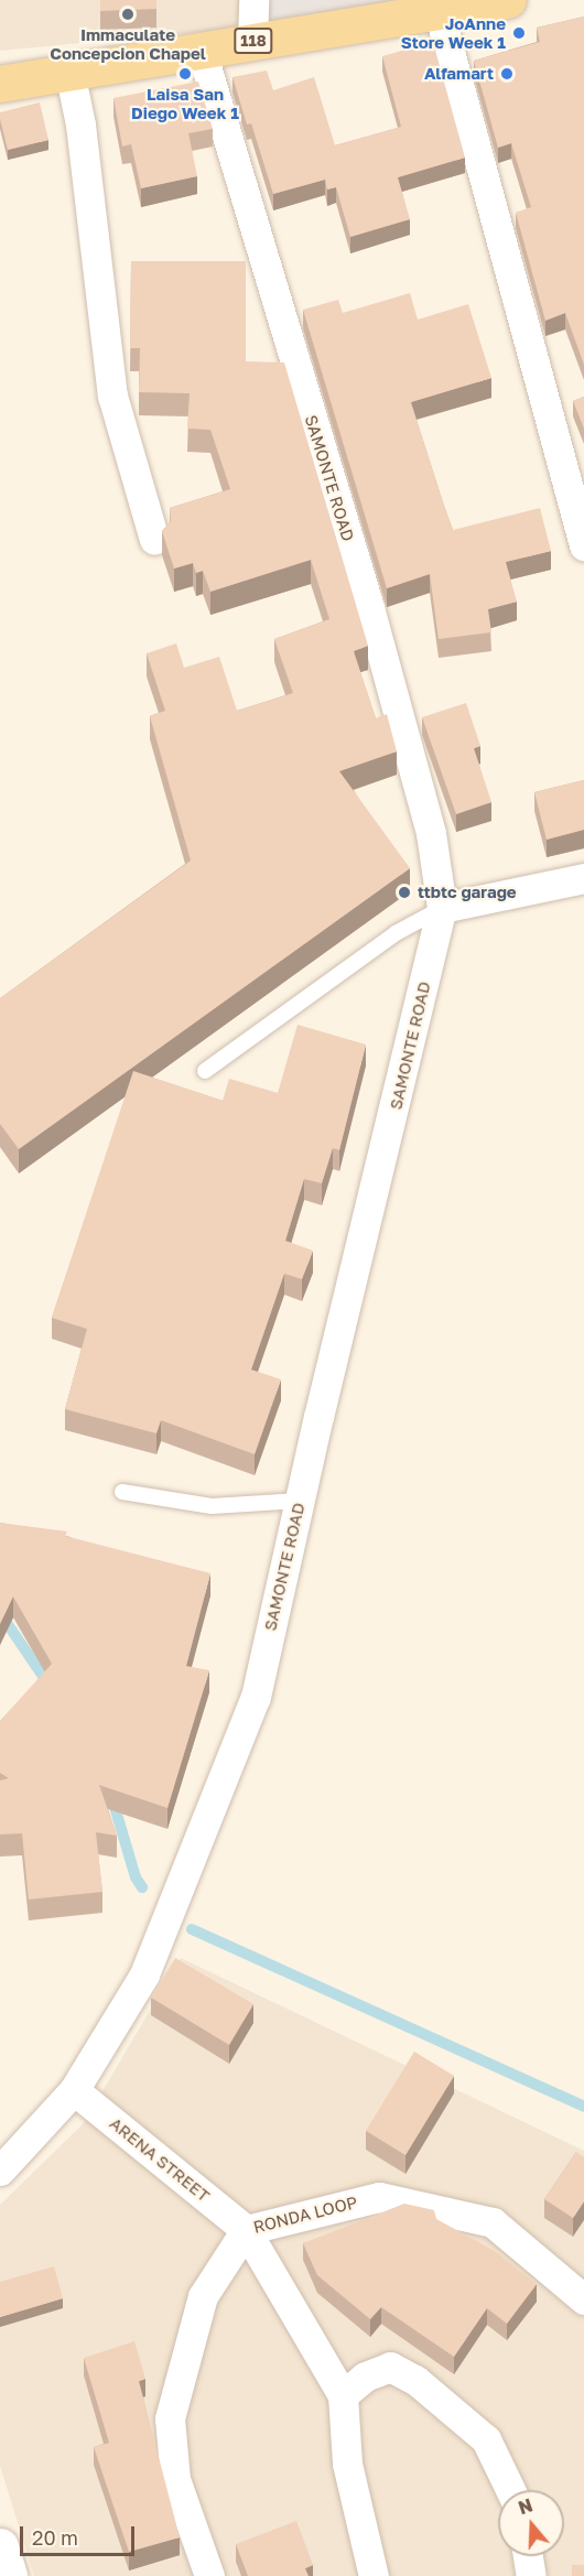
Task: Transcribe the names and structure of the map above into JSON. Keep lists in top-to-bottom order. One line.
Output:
{"streets":{"main road":["118"],"street":["SAMONTE ROAD","ARENA STREET","RONDA LOOP"]},"crossings":[["118","SAMONTE ROAD"],["SAMONTE ROAD","ARENA STREET"],["ARENA STREET","RONDA LOOP"]],"places":["Immaculate Concepcion Chapel","JoAnne Store Week 1","Laisa San Diego Week 1","Alfamart","ttbtc garage"],"scale_bar":"20 m","north":"top"}
